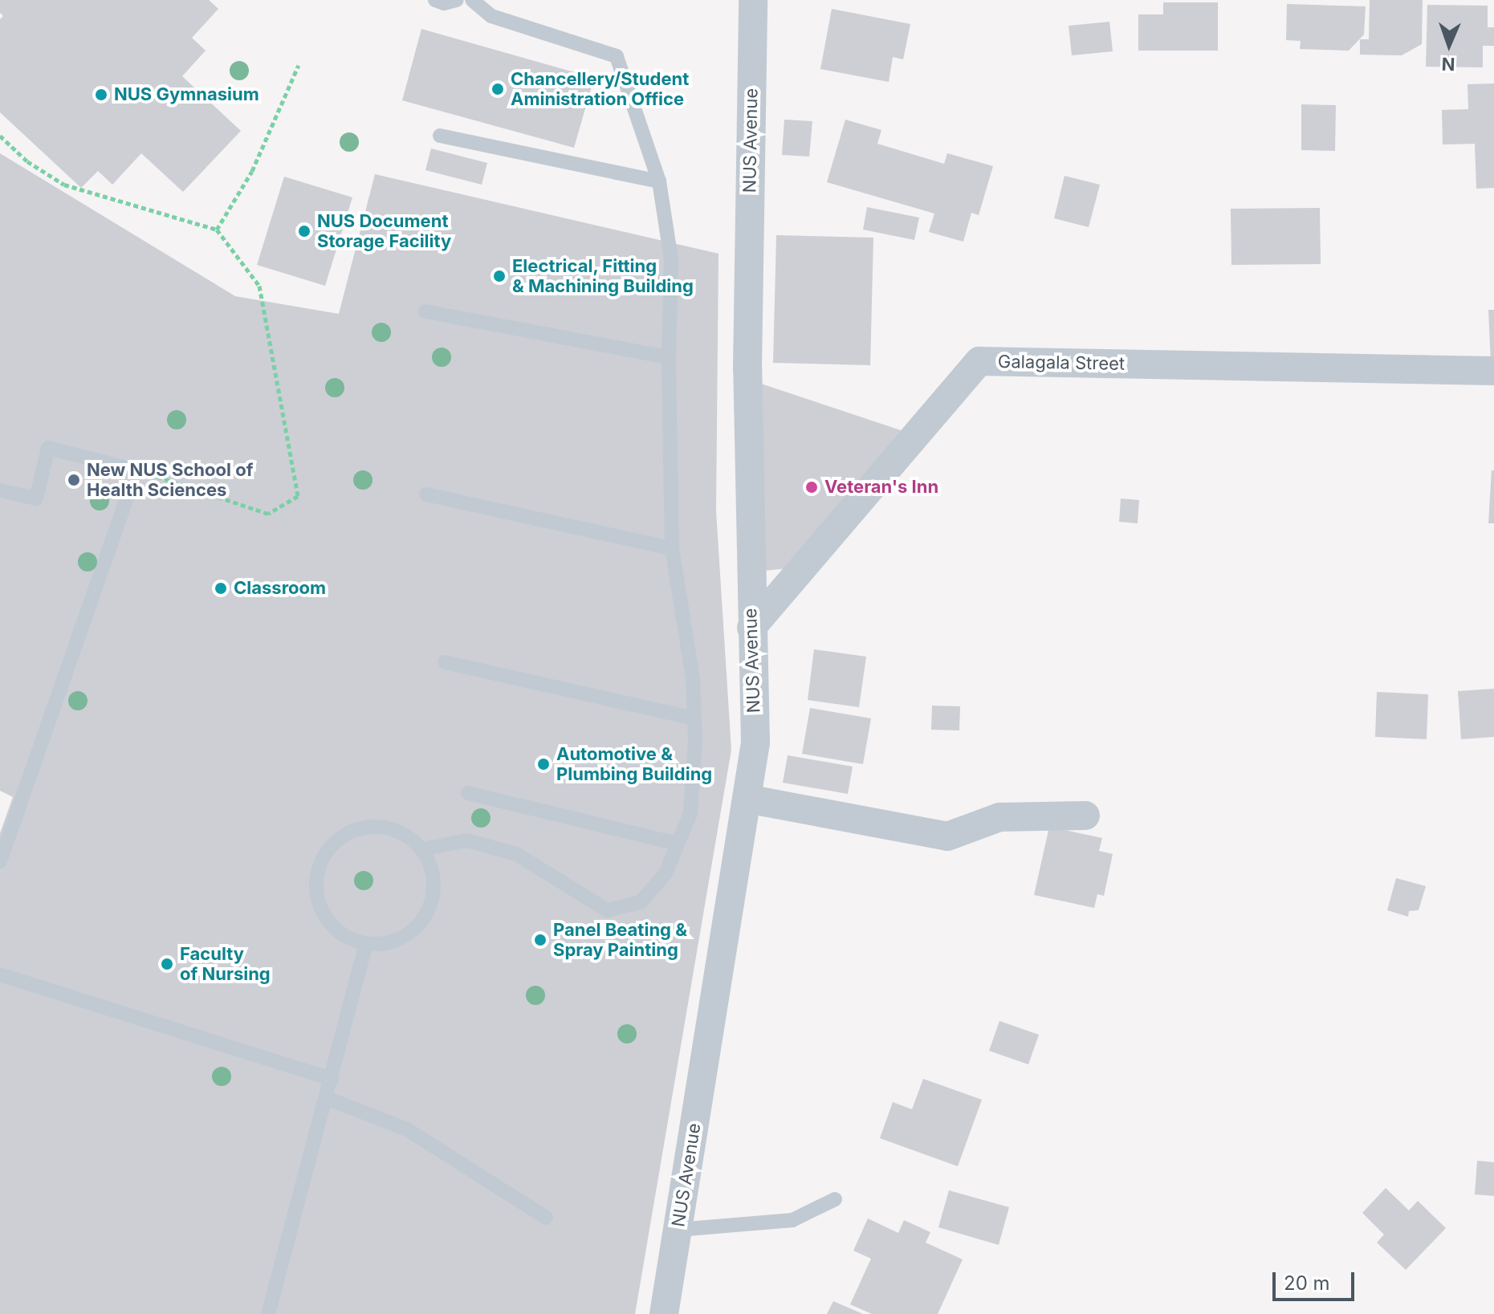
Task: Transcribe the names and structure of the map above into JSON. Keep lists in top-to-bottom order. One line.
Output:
{"streets":{"street":["NUS Avenue","Galagala Street"]},"crossings":[["NUS Avenue","Galagala Street"]],"places":["Chancellery/Student Aministration Office","NUS Gymnasium","NUS Document Storage Facility","Electrical, Fitting & Machining Building","New NUS School of Health Sciences","Veteran's Inn","Classroom","Automotive & Plumbing Building","Panel Beating & Spray Painting","Faculty of Nursing"],"scale_bar":"20 m","north":"bottom"}
